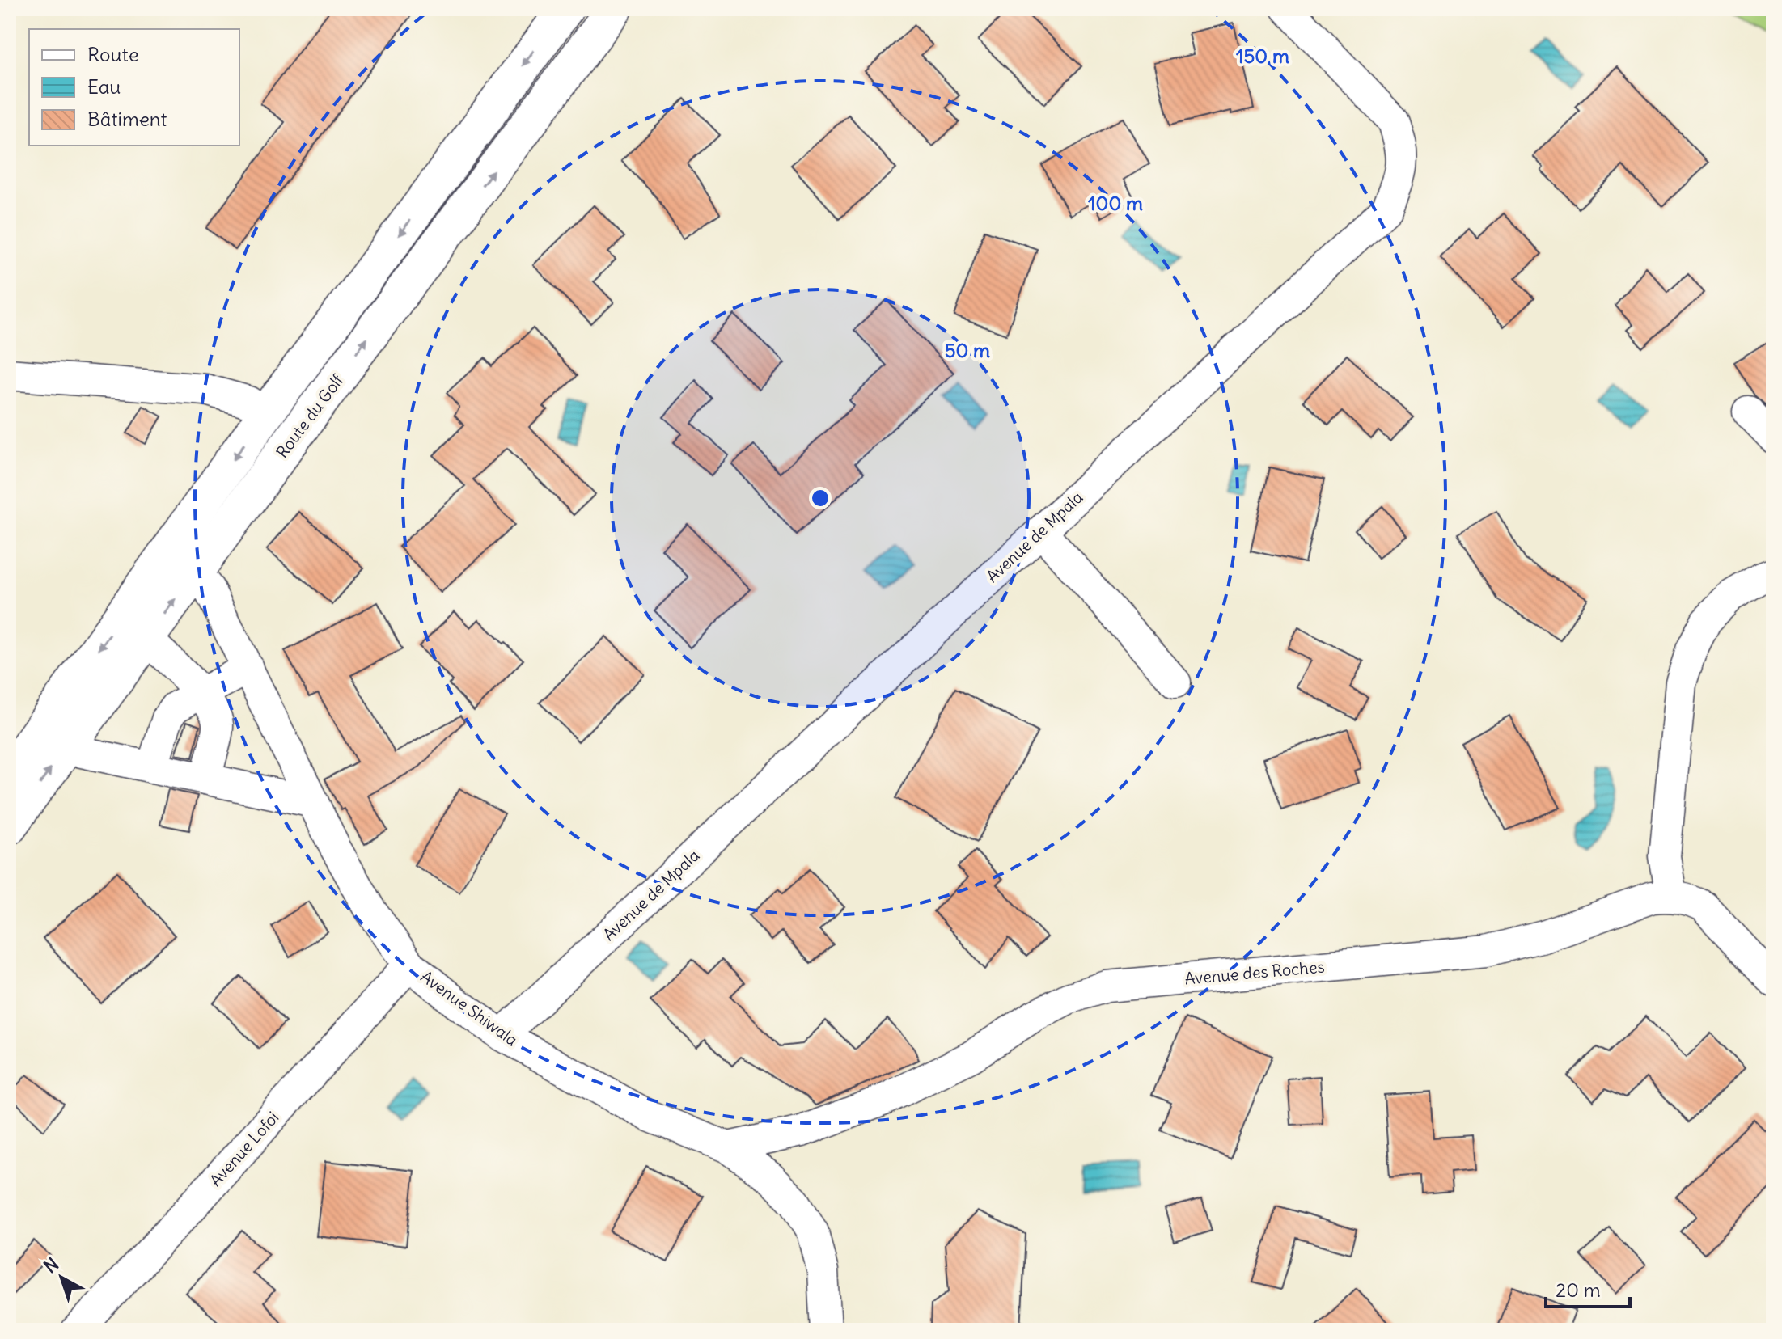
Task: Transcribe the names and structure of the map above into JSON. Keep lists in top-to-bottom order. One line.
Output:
{"streets":{"main road":["Route du Golf"],"street":["Avenue de Mpala","Avenue des Roches","Avenue Shiwala","Avenue Lofoi"]},"crossings":[["Route du Golf","Avenue Shiwala"],["Avenue de Mpala","Avenue Shiwala"],["Avenue des Roches","Avenue Shiwala"],["Avenue Shiwala","Avenue Lofoi"]],"legend":["Route","Eau","Bâtiment"],"scale_bar":"20 m","north":"top left","rings":["150 m","100 m","50 m"]}
